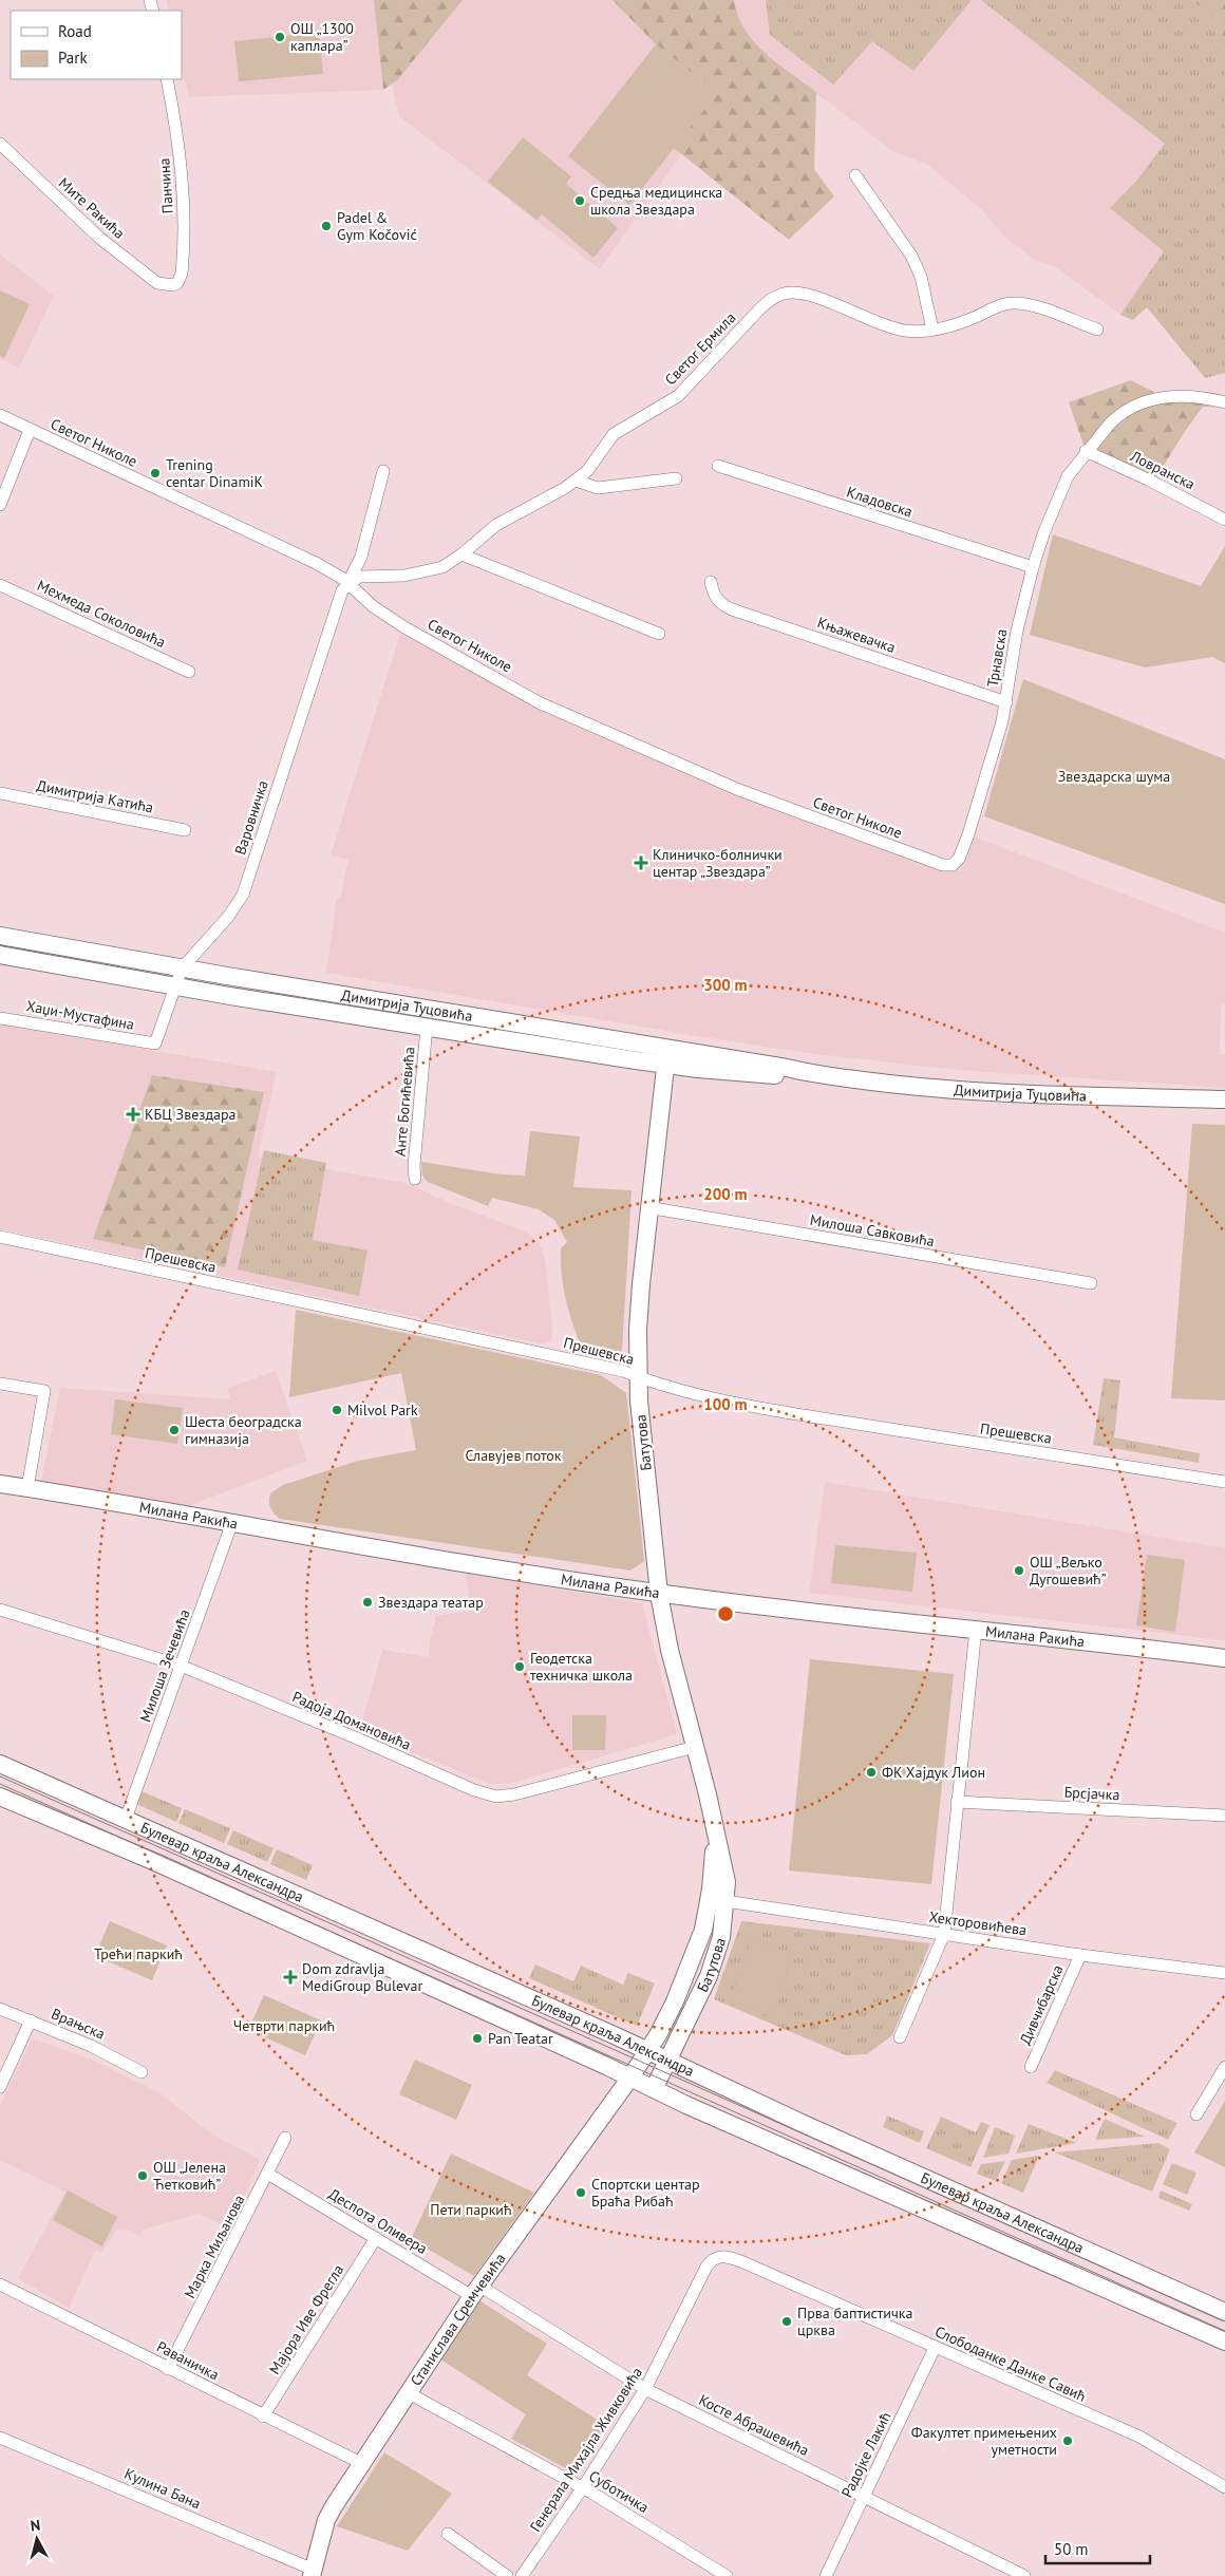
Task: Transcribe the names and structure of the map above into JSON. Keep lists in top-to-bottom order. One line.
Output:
{"streets":{"main road":["Димитрија Туцовића","Батутова","Милана Ракића","Булевар краља Александра","Станислава Сремчевића"],"street":["Панчина","Мите Ракића","Светог Ермила","Светог Николе","Ловранска","Кладовска","Мехмеда Соколовића","Књажевачка","Трнавска","Димитрија Катића","Варовничка","Хаџи-Мустафина","Анте Богићевића","Милоша Савковића","Прешевска","Милоша Зечевића","Радоја Домановића","Брсјачка","Хекторовићева","Дивчибарска","Врањска","Деспота Оливера","Марка Миљанова","Мајора Иве Фрегла","Раваничка","Слободанке Данке Савић","Косте Абрашевића","Генерала Михајла Живковића","Радојке Лакић","Кулина Бана","Суботичка"]},"crossings":[["Панчина","Мите Ракића"],["Светог Ермила","Светог Николе"],["Светог Ермила","Варовничка"],["Светог Николе","Трнавска"],["Светог Николе","Варовничка"],["Ловранска","Трнавска"],["Кладовска","Трнавска"],["Књажевачка","Трнавска"],["Варовничка","Димитрија Туцовића"],["Варовничка","Хаџи-Мустафина"],["Димитрија Туцовића","Анте Богићевића"],["Димитрија Туцовића","Батутова"],["Милоша Савковића","Батутова"],["Прешевска","Батутова"],["Батутова","Милана Ракића"],["Батутова","Радоја Домановића"],["Батутова","Булевар краља Александра"],["Батутова","Хекторовићева"],["Батутова","Станислава Сремчевића"],["Милана Ракића","Милоша Зечевића"],["Милоша Зечевића","Радоја Домановића"],["Милоша Зечевића","Булевар краља Александра"],["Булевар краља Александра","Станислава Сремчевића"],["Хекторовићева","Дивчибарска"],["Деспота Оливера","Марка Миљанова"],["Деспота Оливера","Мајора Иве Фрегла"],["Деспота Оливера","Станислава Сремчевића"],["Деспота Оливера","Косте Абрашевића"],["Марка Миљанова","Раваничка"],["Мајора Иве Фрегла","Раваничка"],["Станислава Сремчевића","Раваничка"],["Станислава Сремчевића","Косте Абрашевића"],["Станислава Сремчевића","Кулина Бана"],["Станислава Сремчевића","Суботичка"],["Слободанке Данке Савић","Генерала Михајла Живковића"],["Слободанке Данке Савић","Радојке Лакић"],["Косте Абрашевића","Генерала Михајла Живковића"],["Косте Абрашевића","Радојке Лакић"],["Генерала Михајла Живковића","Суботичка"]],"parks":["Звездарска шума","Славујев поток","Трећи паркић","Четврти паркић","Пети паркић"],"places":{"other":["ОШ „1300 каплара”","Средња медицинска школа Звездара","Padel & Gym Kočović","Trening centar DinamiK","Milvol Park","Шеста београдска гимназија","ОШ „Вељко Дугошевић”","Звездара театар","Геодетска техничка школа","ФК Хајдук Лион","Pan Teatar","ОШ „Јелена Ћетковић”","Спортски центар Браћа Рибаћ","Прва баптистичка црква","Факултет примењених уметности"],"health":["Клиничко-болнички центар „Звездара”","КБЦ Звездара","Dom zdravlja MediGroup Bulevar"]},"legend":["Road","Park"],"scale_bar":"50 m","north":"top","rings":["300 m","200 m","100 m"]}
